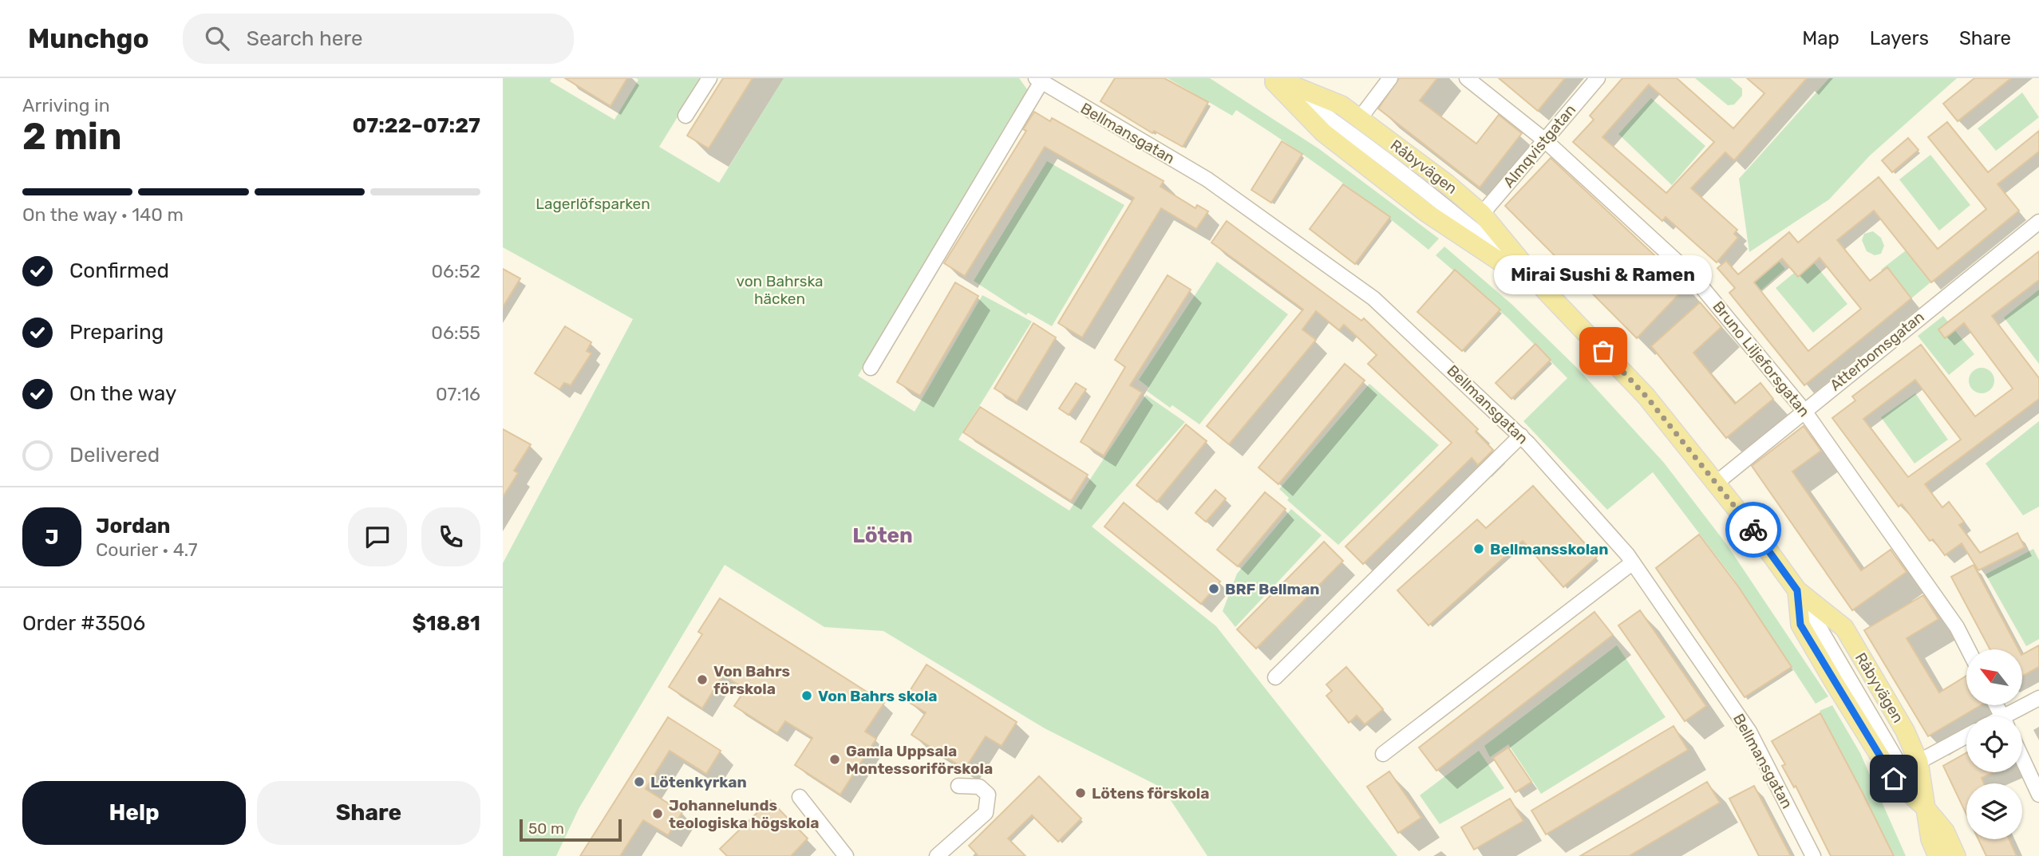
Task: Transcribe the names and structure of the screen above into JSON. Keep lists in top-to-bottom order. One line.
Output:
{"streets":{"main road":["Råbyvägen"],"street":["Bellmansgatan","Almqvistgatan","Atterbomsgatan","Bruno Liljeforsgatan"]},"crossings":[["Almqvistgatan","Råbyvägen"],["Almqvistgatan","Bruno Liljeforsgatan"],["Råbyvägen","Atterbomsgatan"],["Atterbomsgatan","Bruno Liljeforsgatan"]],"districts":["Löten"],"parks":["Lagerlöfsparken","von Bahrska häcken"],"places":["Mirai Sushi & Ramen","Bellmansskolan","BRF Bellman","Von Bahrs förskola","Von Bahrs skola","Gamla Uppsala Montessoriförskola","Lötenkyrkan","Lötens förskola","Johannelunds teologiska högskola"],"scale_bar":"50 m","north":"top left","page":{"header":"Munchgo","search":"Search here","nav":["Map","Layers","Share"],"heading":["2 min","Arriving in","07:22–07:27"],"panel":["Jordan","Courier · 4.7","Order #3506","$18.81"],"bar":"On the way · 140 m","list":[["Confirmed","06:52"],["Preparing","06:55"],["On the way","07:16"],"Delivered"],"bubble":"Mirai Sushi & Ramen","round":"J","buttons":["Help","Share"],"scale":"50 m"}}
